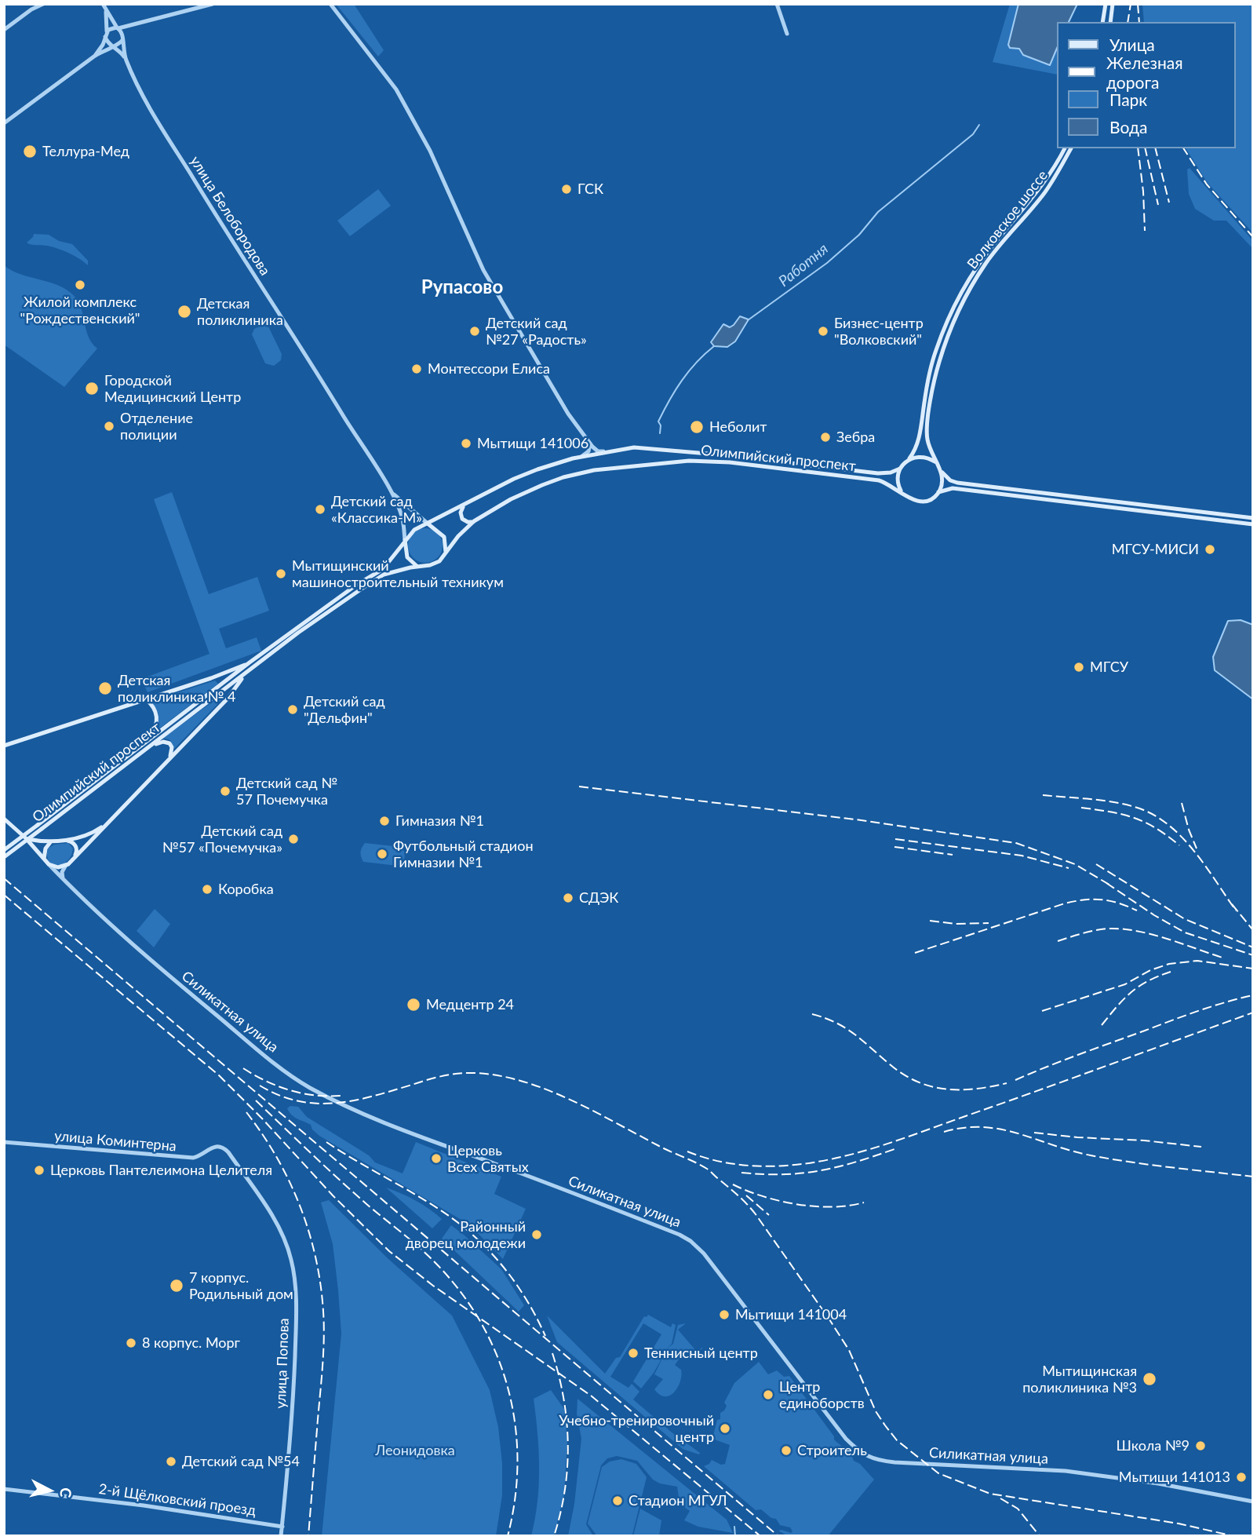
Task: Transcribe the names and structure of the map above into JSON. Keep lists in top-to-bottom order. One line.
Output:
{"streets":{"main road":["Волковское шоссе","Олимпийский проспект"],"street":["улица Белобородова","Силикатная улица","улица Коминтерна","улица Попова","2-й Щёлковский проезд"]},"crossings":[["Волковское шоссе","Олимпийский проспект"],["улица Коминтерна","улица Попова"],["улица Попова","2-й Щёлковский проезд"]],"districts":["Рупасово"],"water":["Работня"],"parks":["Леонидовка"],"places":["Теллура-Мед","ГСК","Жилой комплекс \"Рождественский\"","Детская поликлиника","Детский сад №27 «Радость»","Бизнес-центр \"Волковский\"","Монтессори Елиса","Городской Медицинский Центр","Отделение полиции","Неболит","Зебра","Мытищи 141006","Детский сад «Классика-М»","МГСУ-МИСИ","Мытищинский машиностроительный техникум","МГСУ","Детская поликлиника № 4","Детский сад \"Дельфин\"","Детский сад № 57 Почемучка","Гимназия №1","Детский сад №57 «Почемучка»","Футбольный стадион Гимназии №1","Коробка","СДЭК","Медцентр 24","Церковь Всех Святых","Церковь Пантелеимона Целителя","Районный дворец молодежи","7 корпус. Родильный дом","Мытищи 141004","8 корпус. Морг","Теннисный центр","Мытищинская поликлиника №3","Центр единоборств","Учебно-тренировочный центр","Школа №9","Строитель","Детский сад №54","Мытищи 141013","Стадион МГУЛ"],"legend":["Улица","Железная дорога","Парк","Вода"],"north":"right"}
